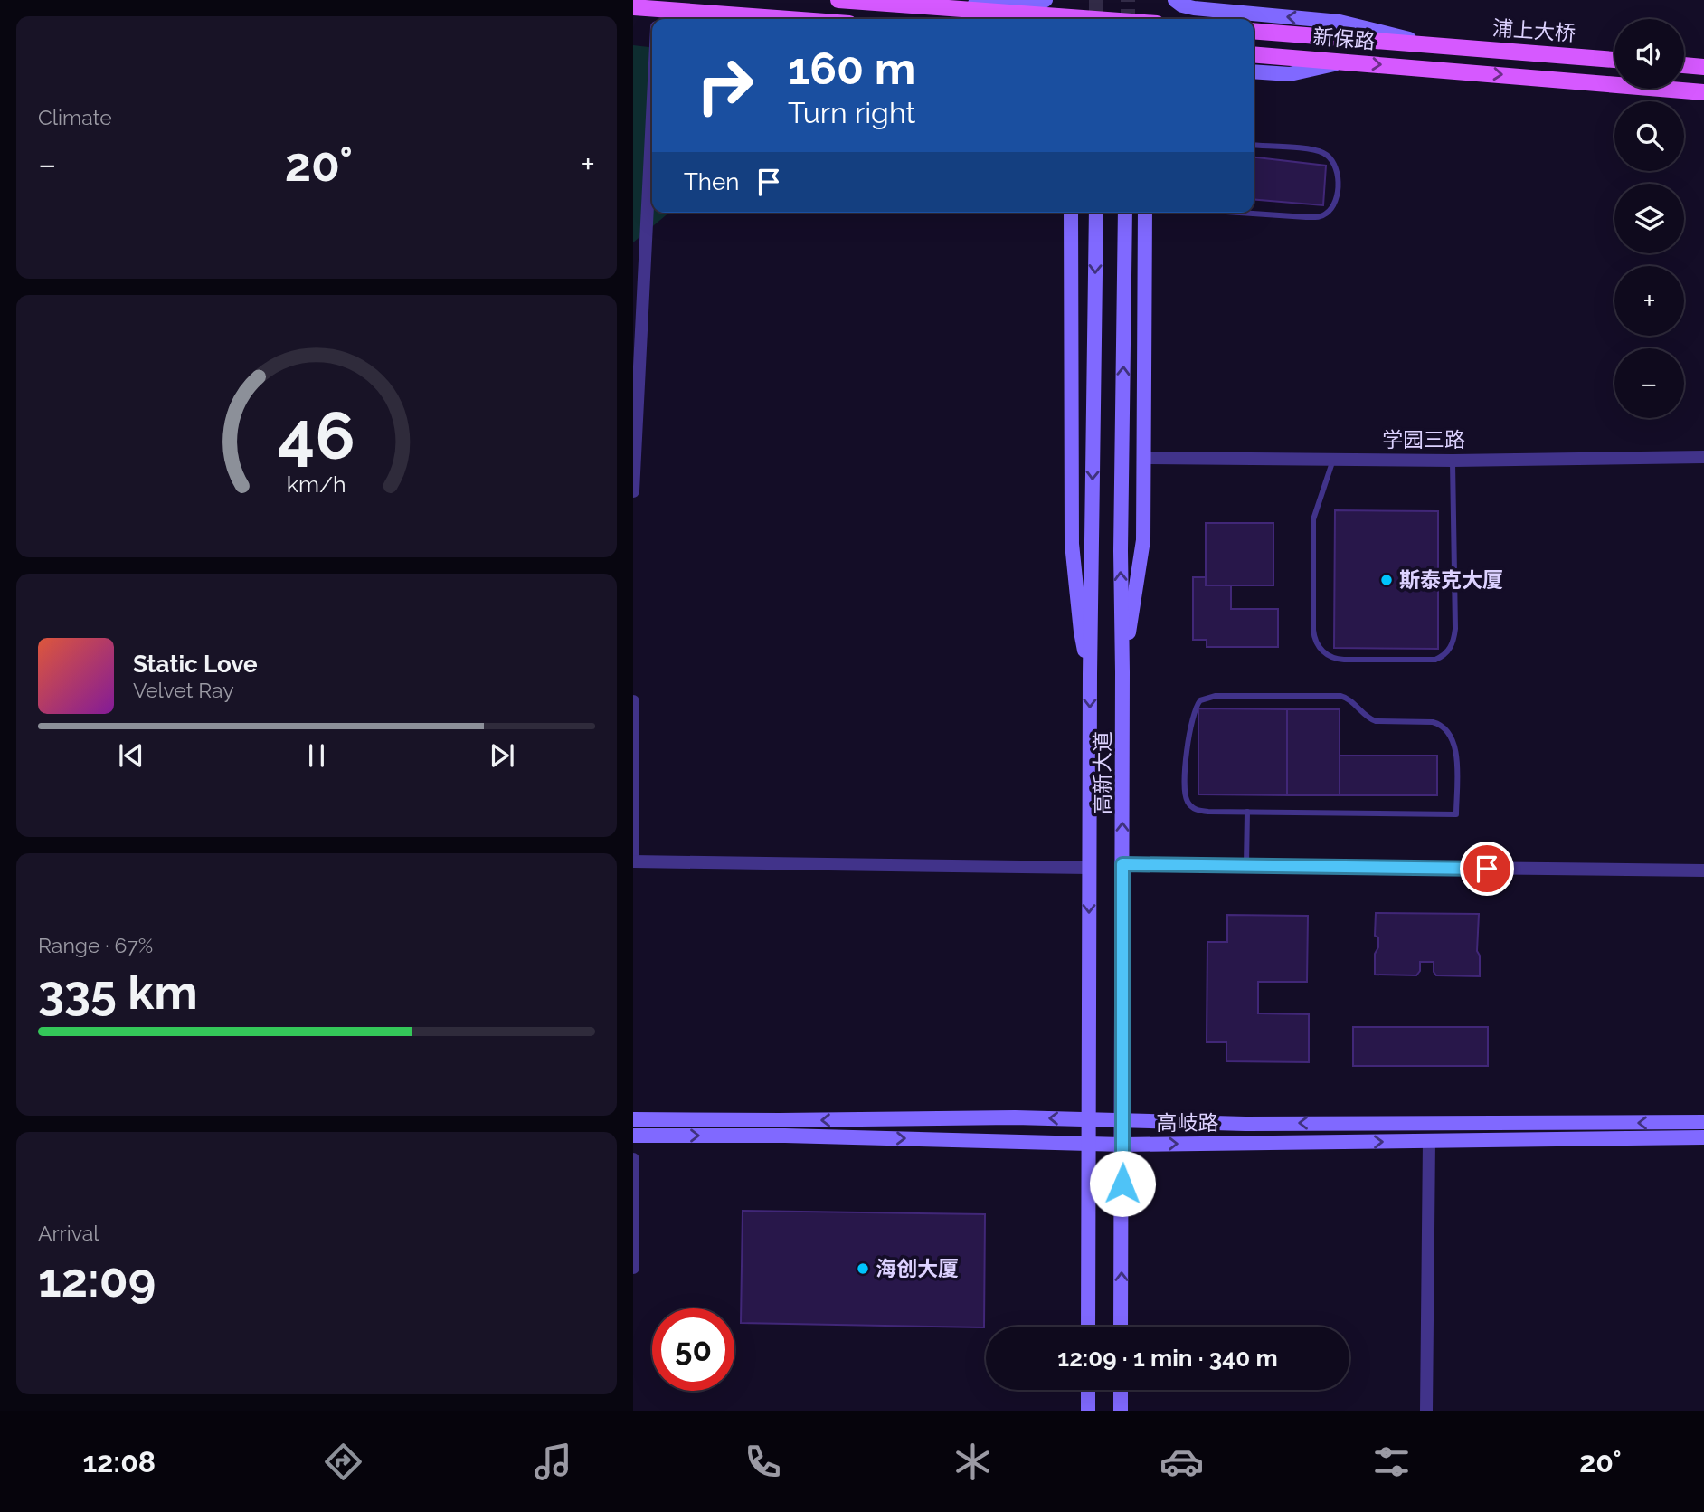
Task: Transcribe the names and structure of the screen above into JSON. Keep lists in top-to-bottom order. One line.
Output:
{"streets":{"main road":["浦上大桥","新保路","高新大道","高岐路"],"street":["学园三路"]},"crossings":[["浦上大桥","新保路"],["高新大道","高岐路"]],"places":["斯泰克大厦","海创大厦"],"page":{"tile":["Climate",["Range · 67%","335 km"],["Arrival","12:09"]],"map_buttons":["+","−"],"turn":["160 m","Turn right"],"heat":["−","20°","+"],"then":"Then","song":["Static Love","Velvet Ray"],"limit":"50","trip":"12:09 · 1 min · 340 m","tabs":["12:08","20°"],"gauge":["46","km/h"]}}
